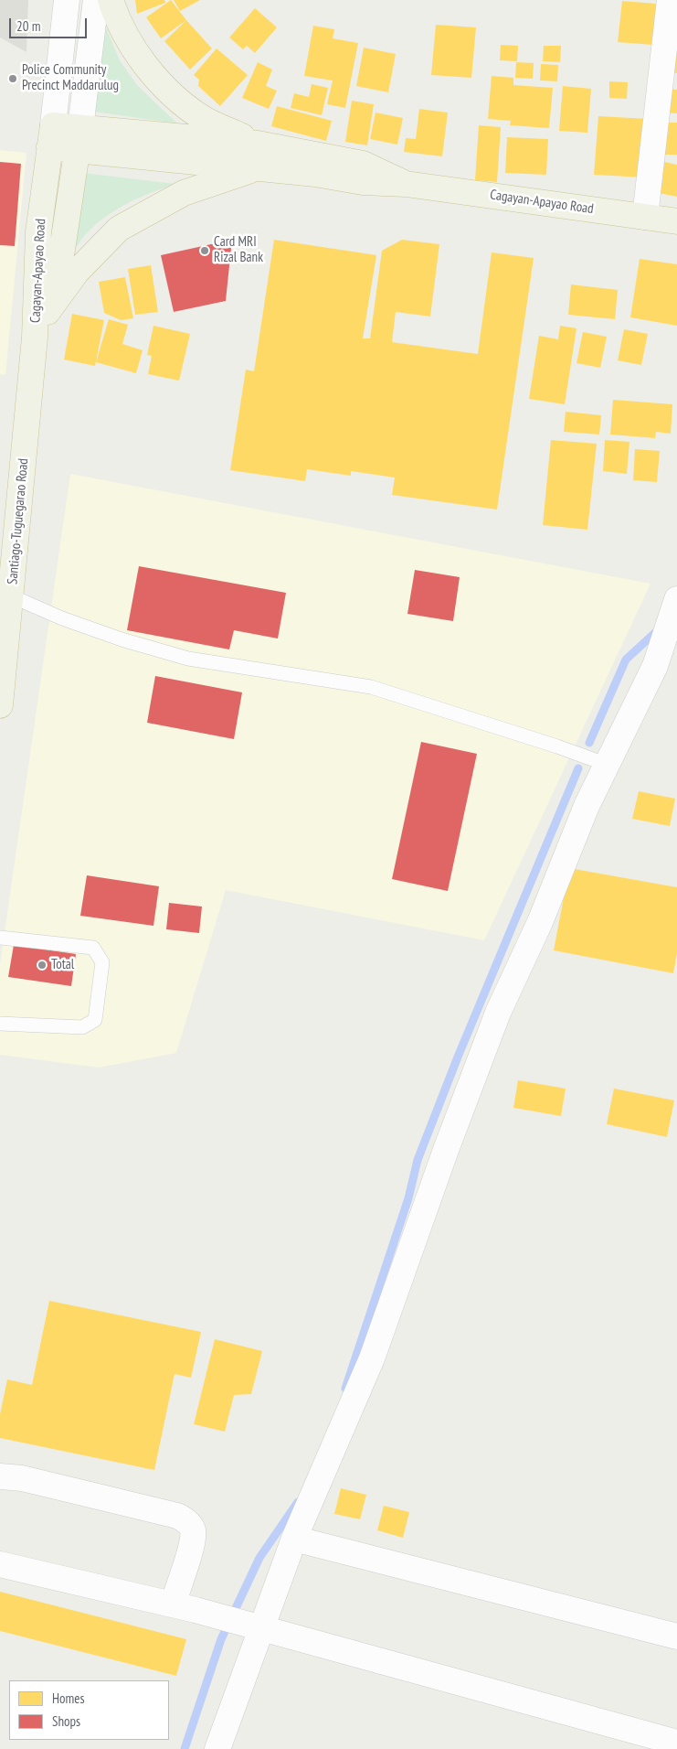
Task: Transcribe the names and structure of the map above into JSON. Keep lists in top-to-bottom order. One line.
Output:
{"streets":{"highway":["Cagayan-Apayao Road","Santiago-Tuguegarao Road"]},"crossings":[["Cagayan-Apayao Road","Santiago-Tuguegarao Road"]],"places":["Police Community Precinct Maddarulug","Card MRI Rizal Bank","Total"],"legend":["Homes","Shops"],"scale_bar":"20 m"}
